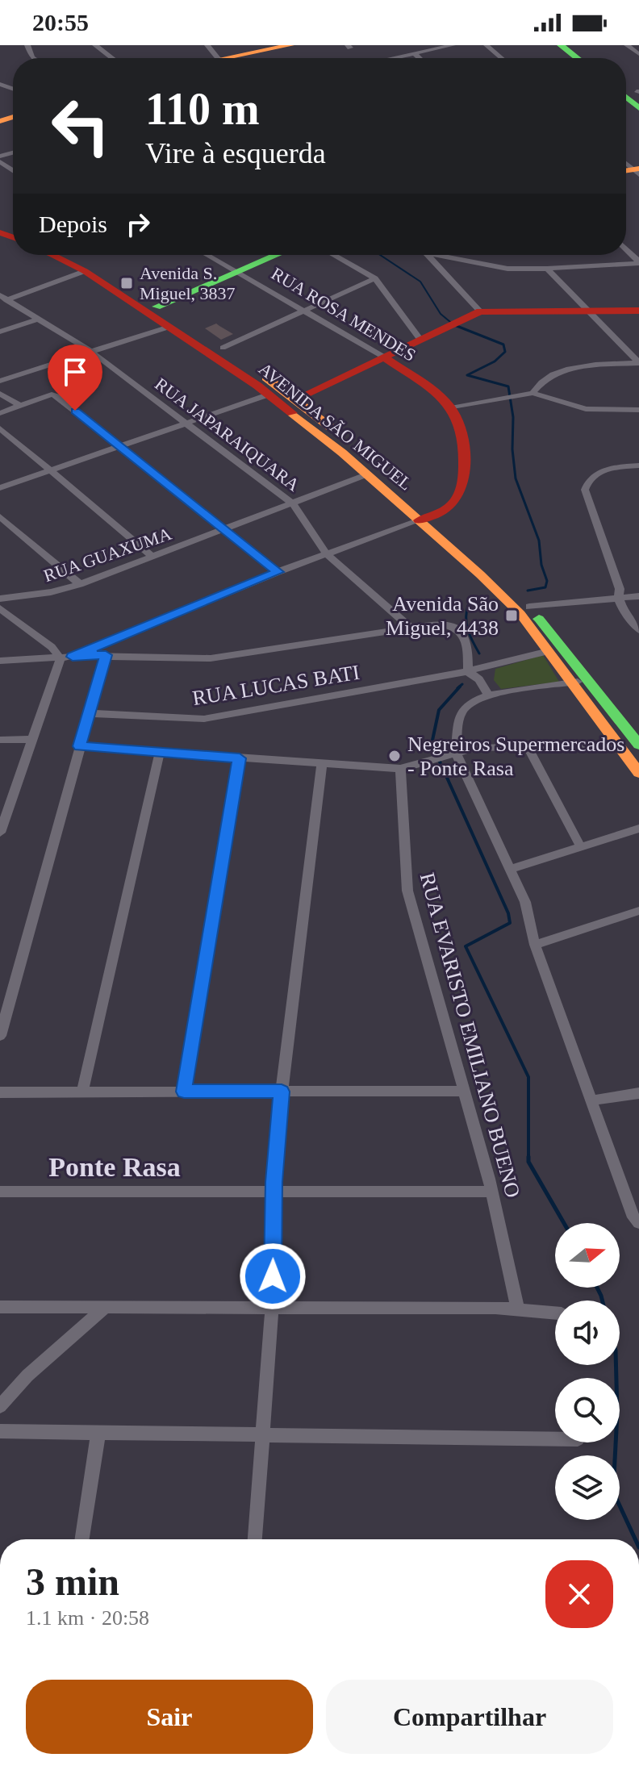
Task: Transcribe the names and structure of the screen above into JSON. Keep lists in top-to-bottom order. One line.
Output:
{"streets":{"main road":["RUA ROSA MENDES","AVENIDA SÃO MIGUEL"],"street":["RUA JAPARAIQUARA","RUA GUAXUMA","RUA LUCAS BATI","RUA EVARISTO EMILIANO BUENO"]},"crossings":[["AVENIDA SÃO MIGUEL","RUA GUAXUMA"],["AVENIDA SÃO MIGUEL","RUA LUCAS BATI"],["RUA JAPARAIQUARA","RUA GUAXUMA"]],"districts":["Ponte Rasa"],"places":{"transit":["Avenida S. Miguel, 3837","Avenida São Miguel, 4438"],"other":["Negreiros Supermercados - Ponte Rasa"]},"north":"right","page":{"status":"20:55","turn":["110 m","Vire à esquerda"],"then":"Depois","heading":["3 min","1.1 km · 20:58"],"buttons":["Sair","Compartilhar"]}}
